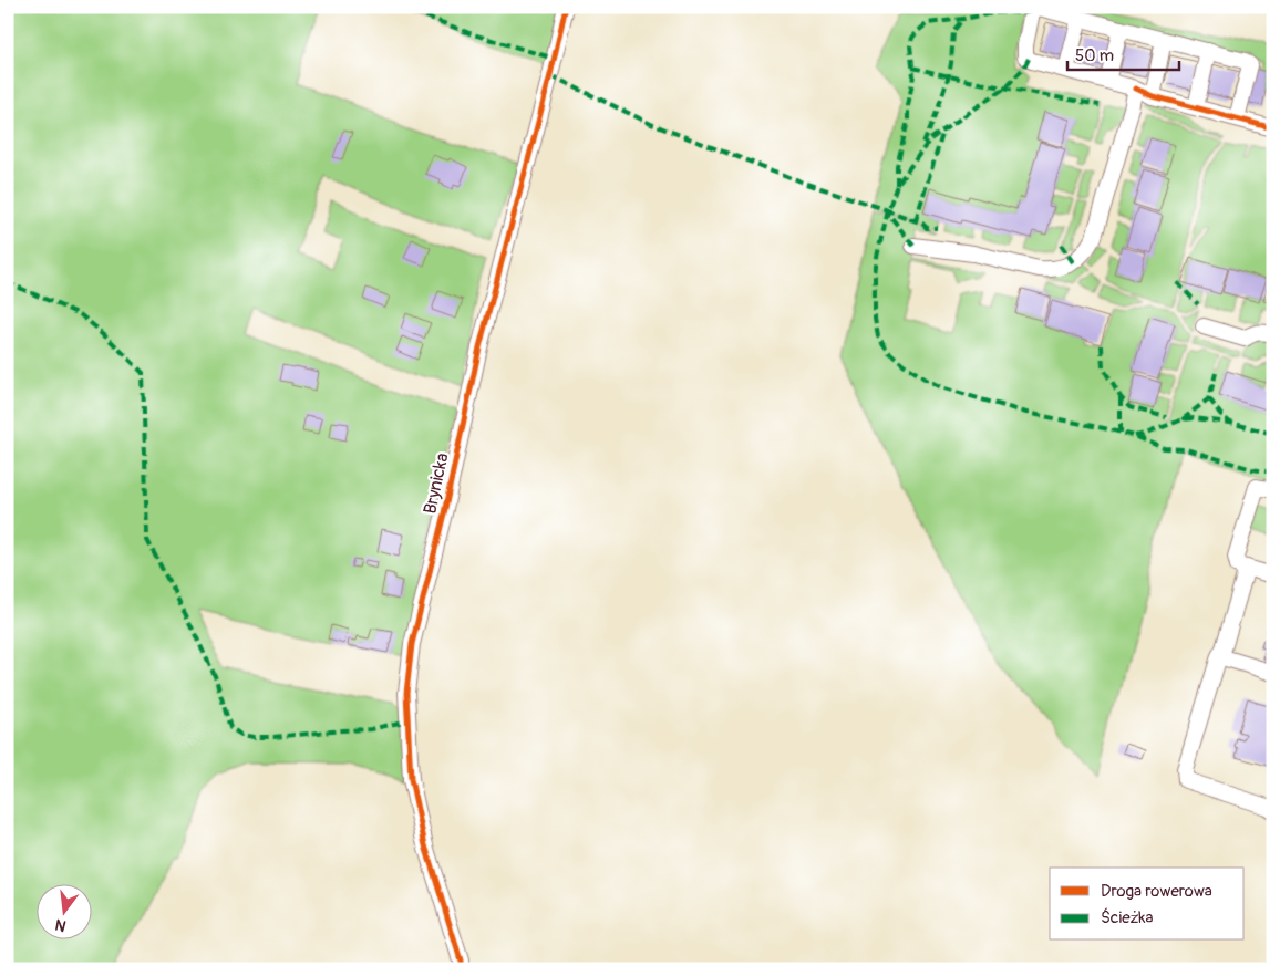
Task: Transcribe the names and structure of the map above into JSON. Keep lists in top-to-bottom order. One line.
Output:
{"streets":{"street":["Brynicka"]},"legend":["Droga rowerowa","Ścieżka"],"scale_bar":"50 m","north":"bottom"}
